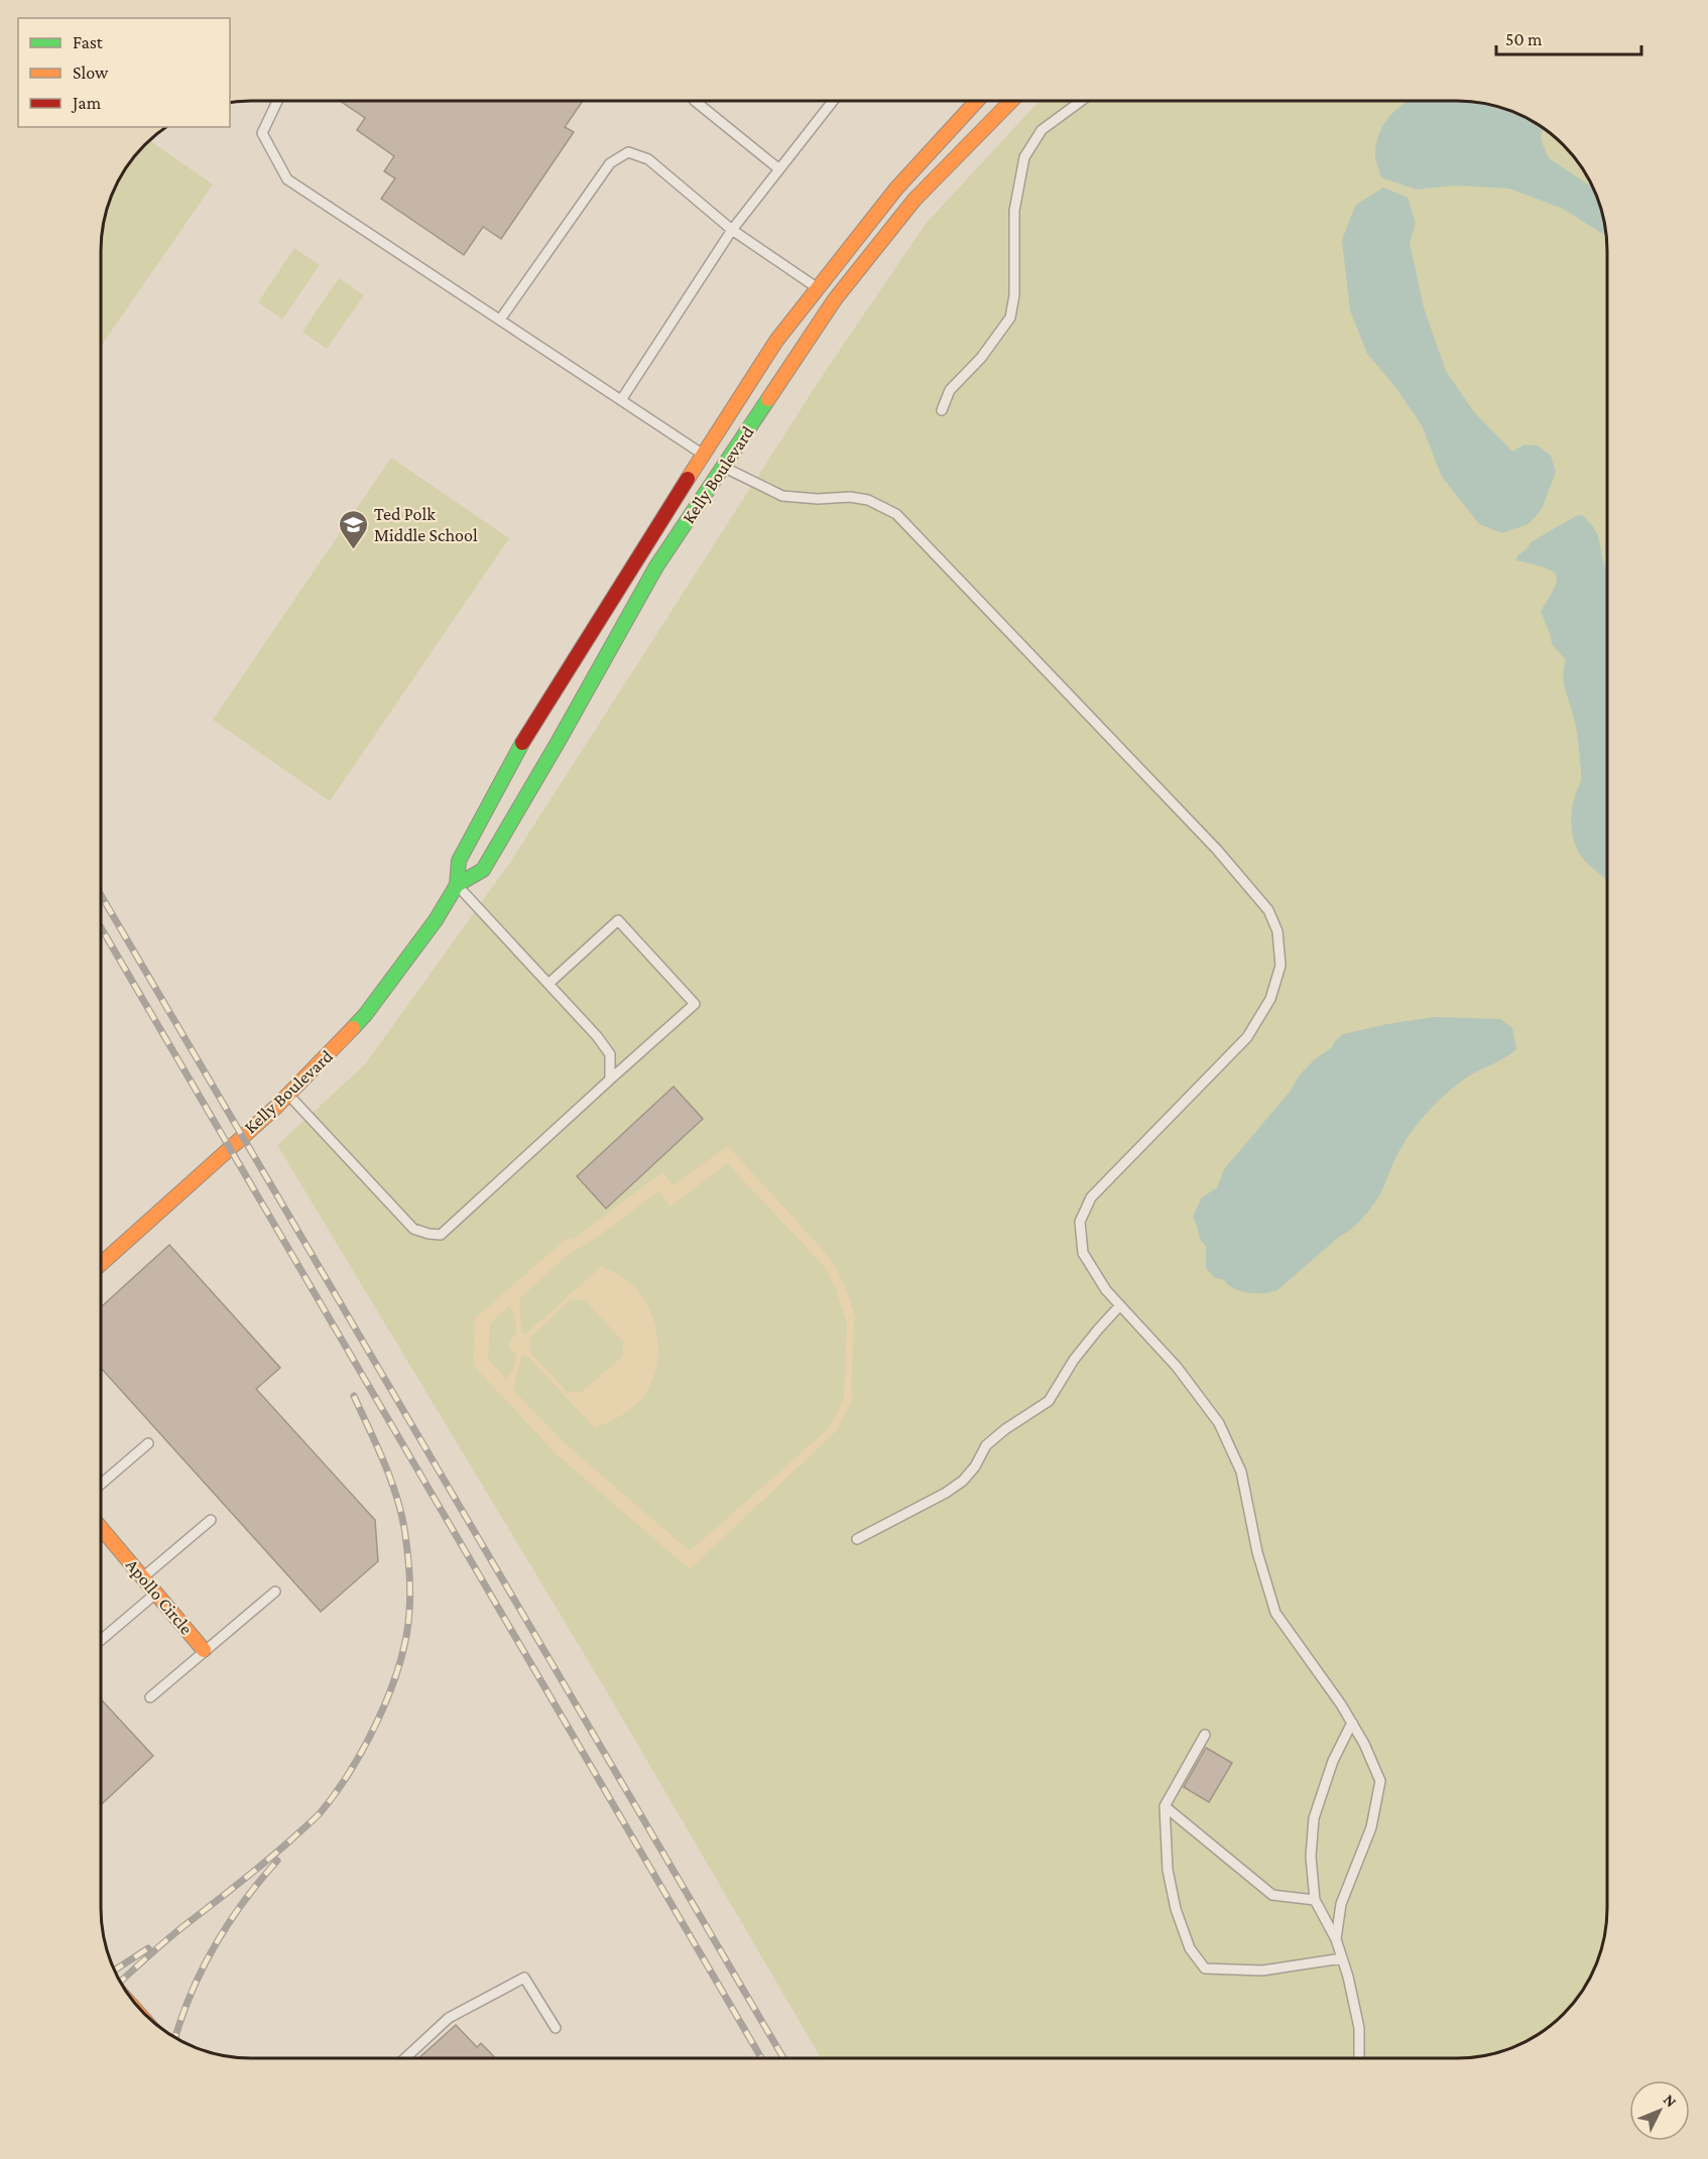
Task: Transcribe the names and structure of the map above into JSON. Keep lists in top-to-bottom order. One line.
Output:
{"streets":{"street":["Kelly Boulevard","Apollo Circle"]},"places":{"school or university":["Ted Polk Middle School"]},"legend":["Fast","Slow","Jam"],"scale_bar":"50 m","north":"top right"}
